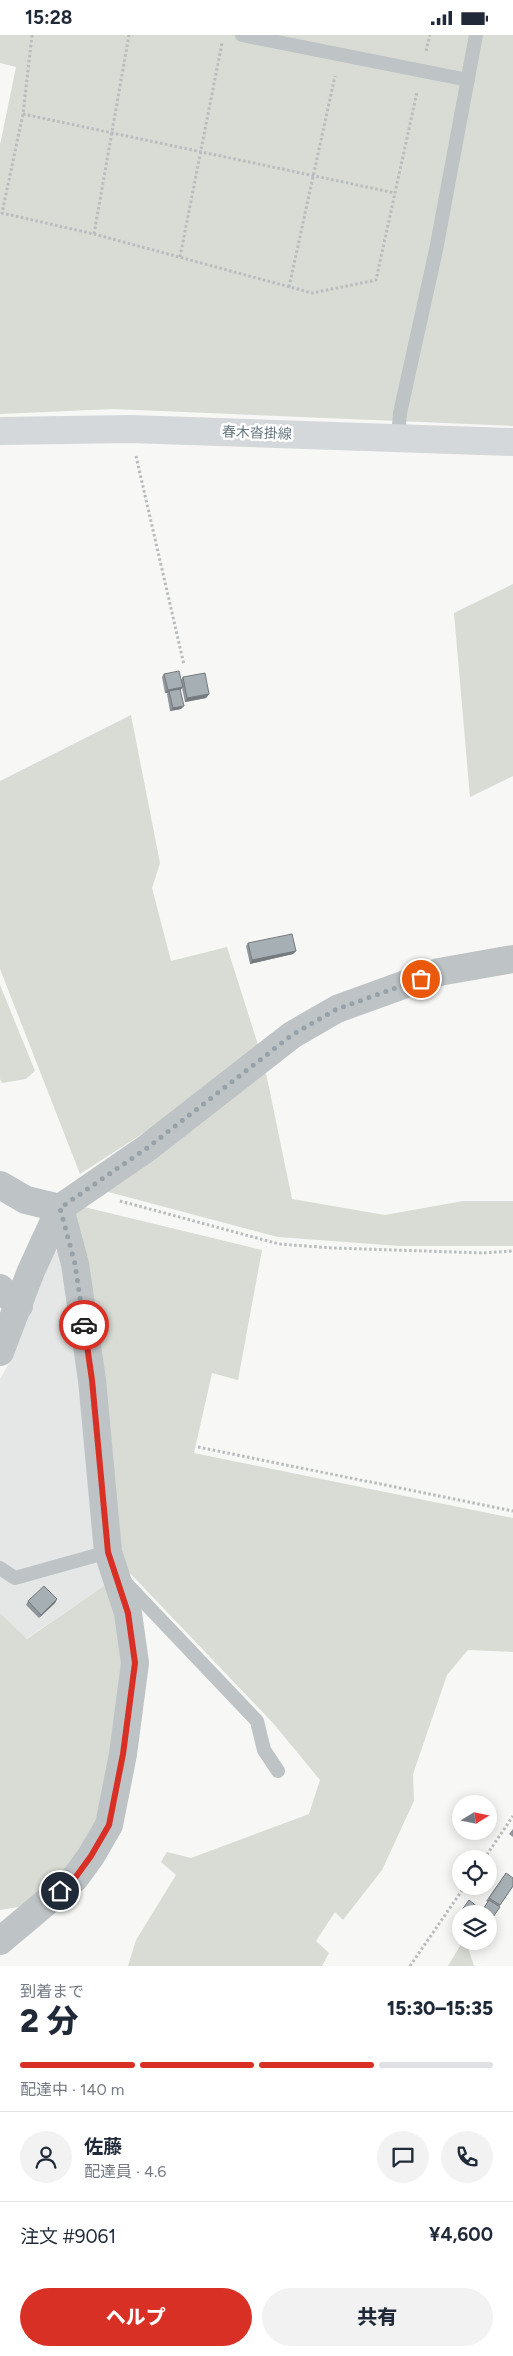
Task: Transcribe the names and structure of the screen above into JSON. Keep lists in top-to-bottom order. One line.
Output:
{"streets":{"main road":["春木沓掛線"]},"north":"right","page":{"status":"15:28","heading":["2 分","到着まで","15:30–15:35"],"panel":["佐藤","配達員 · 4.6","注文 #9061","¥4,600"],"bar":"配達中 · 140 m","buttons":["ヘルプ","共有"]}}
